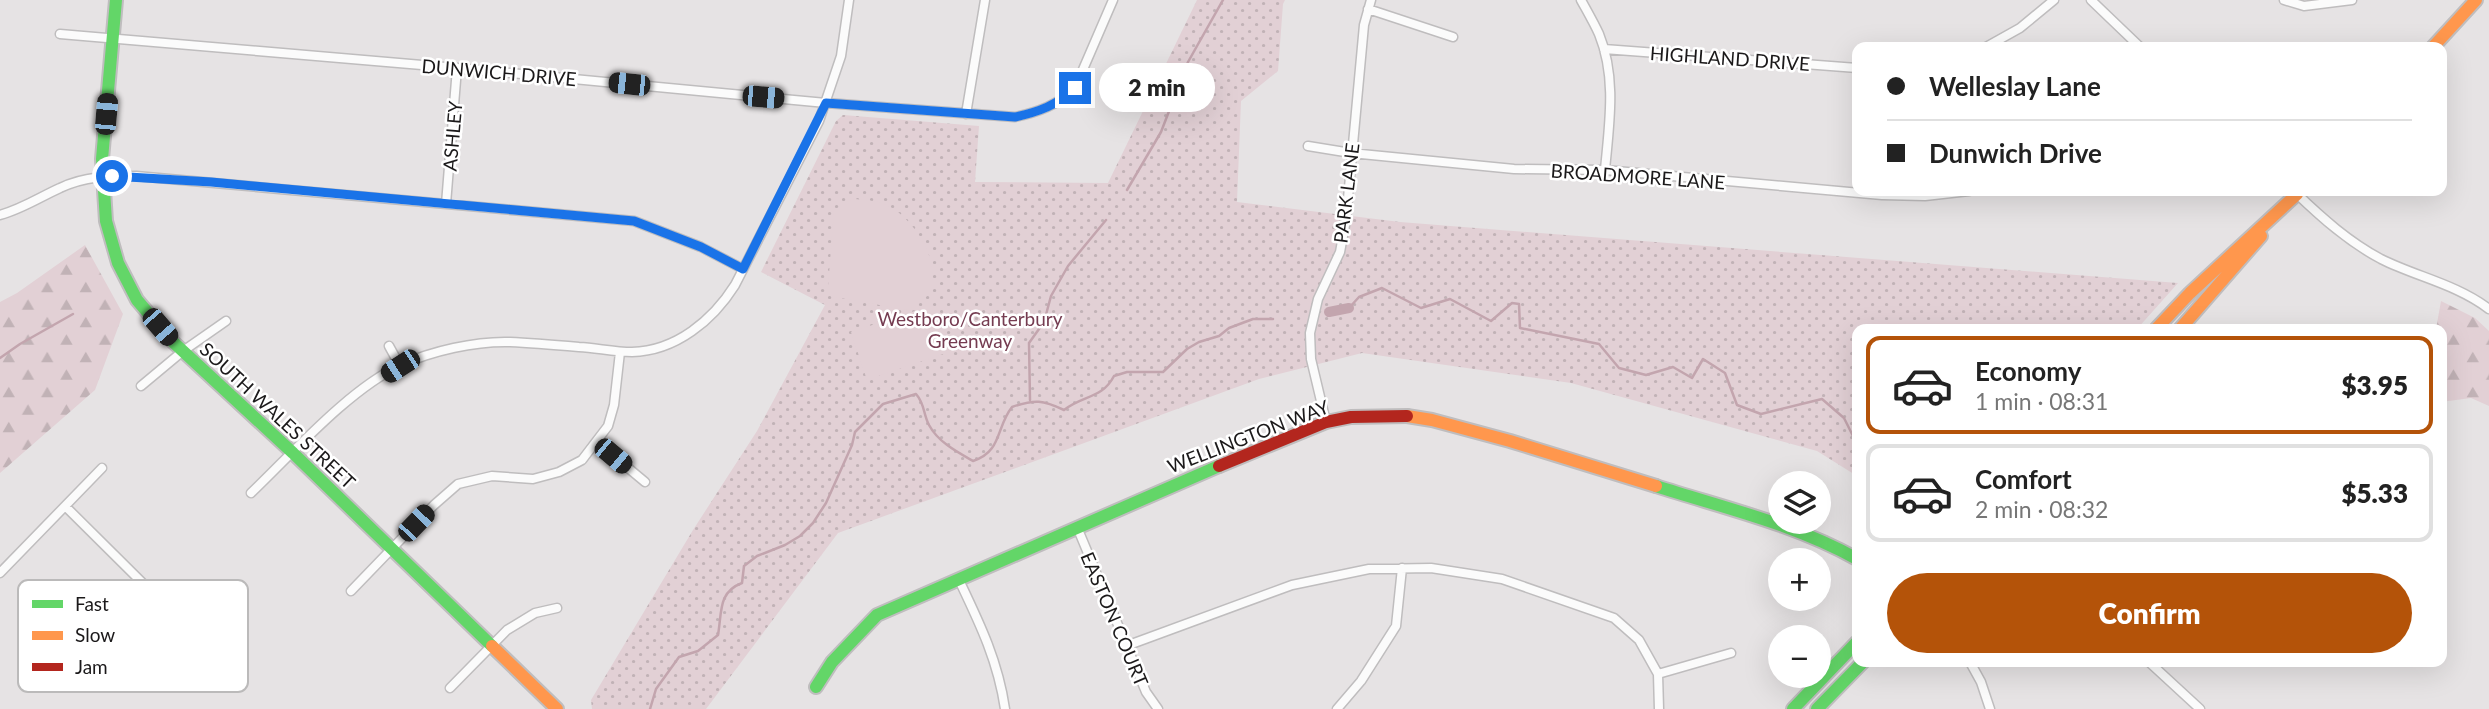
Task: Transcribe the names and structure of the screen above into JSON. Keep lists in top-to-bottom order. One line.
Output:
{"streets":{"street":["HIGHLAND DRIVE","DUNWICH DRIVE","ASHLEY","BROADMORE LANE","PARK LANE","SOUTH WALES STREET","WELLINGTON WAY","EASTON COURT"]},"crossings":[["DUNWICH DRIVE","ASHLEY"],["DUNWICH DRIVE","SOUTH WALES STREET"],["BROADMORE LANE","PARK LANE"],["PARK LANE","WELLINGTON WAY"],["WELLINGTON WAY","EASTON COURT"]],"parks":["Westboro/Canterbury Greenway"],"legend":["Fast","Slow","Jam"],"page":{"banner":["Welleslay Lane","Dunwich Drive"],"bubble":"2 min","list":[{"name":"Economy","note":"1 min · 08:31","value":"$3.95"},{"name":"Comfort","note":"2 min · 08:32","value":"$5.33"}],"map_buttons":["+","−"],"buttons":"Confirm"}}
